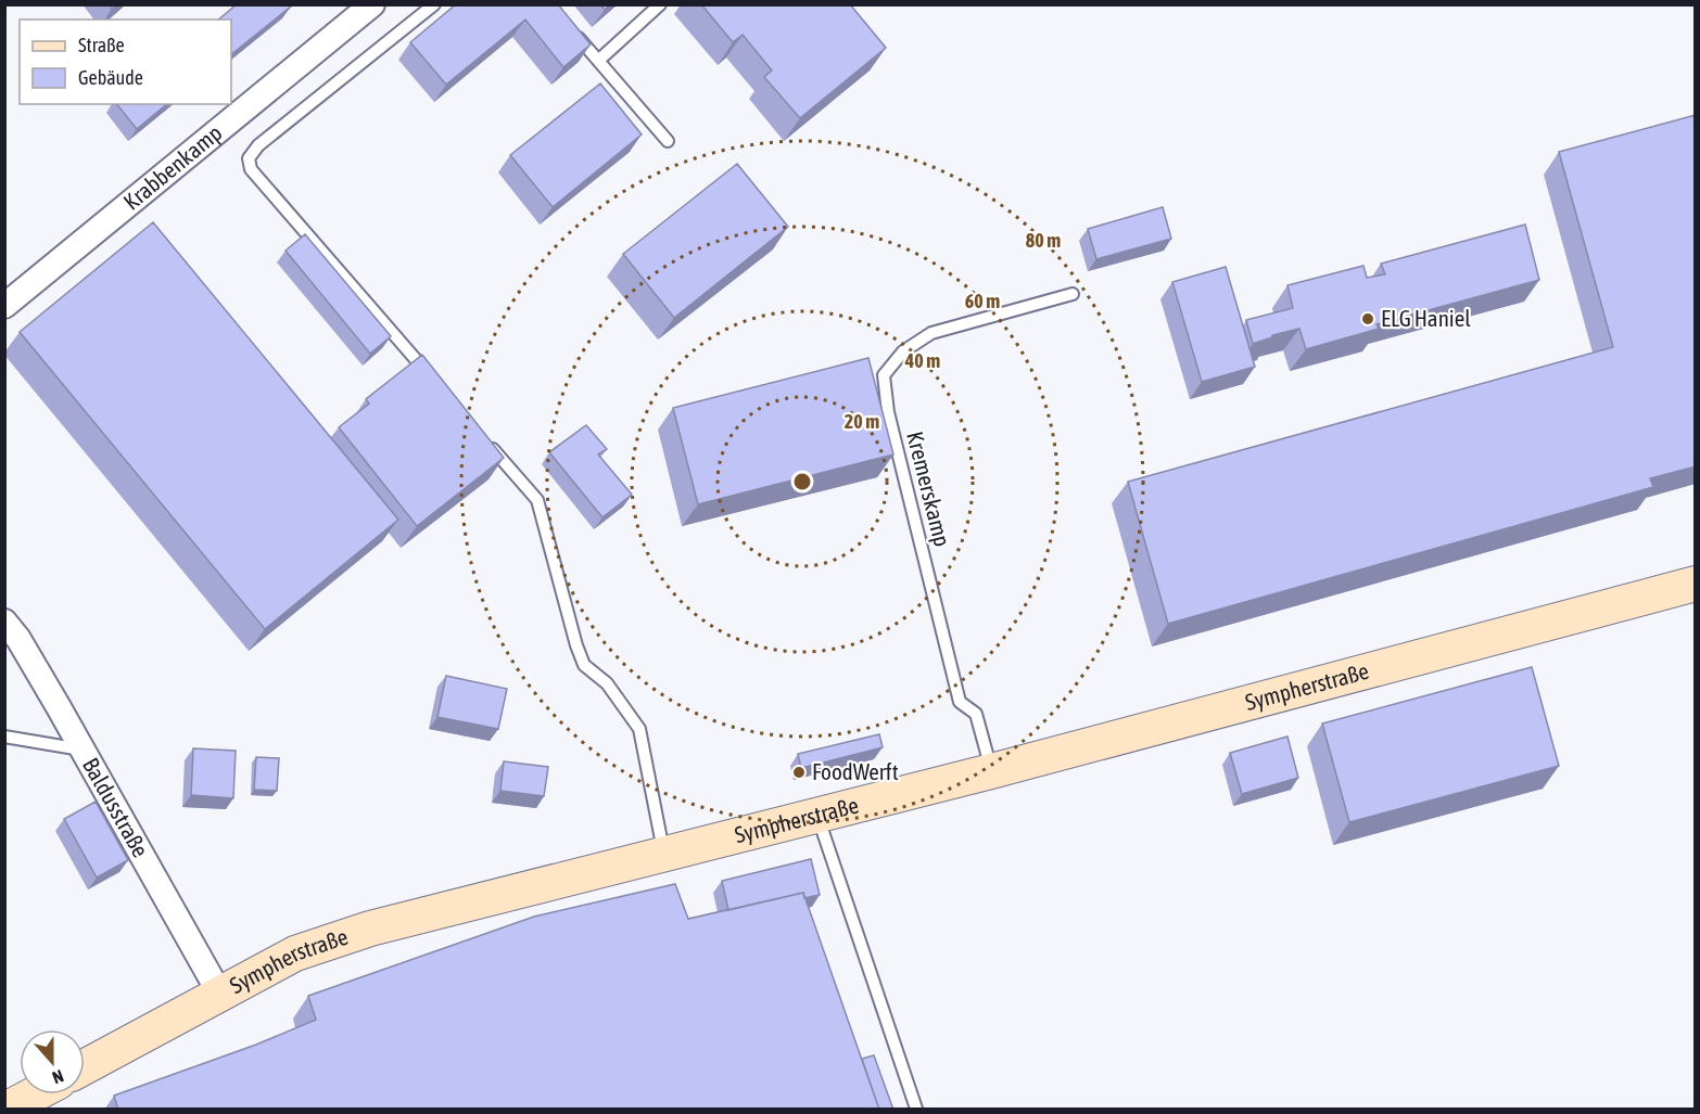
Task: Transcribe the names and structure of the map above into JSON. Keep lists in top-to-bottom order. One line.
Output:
{"streets":{"street":["Krabbenkamp","Sympherstraße","Baldusstraße"],"lane":["Kremerskamp"]},"crossings":[["Kremerskamp","Sympherstraße"],["Sympherstraße","Baldusstraße"]],"places":["ELG Haniel","FoodWerft"],"legend":["Straße","Gebäude"],"north":"bottom","rings":["80 m","60 m","40 m","20 m"]}
